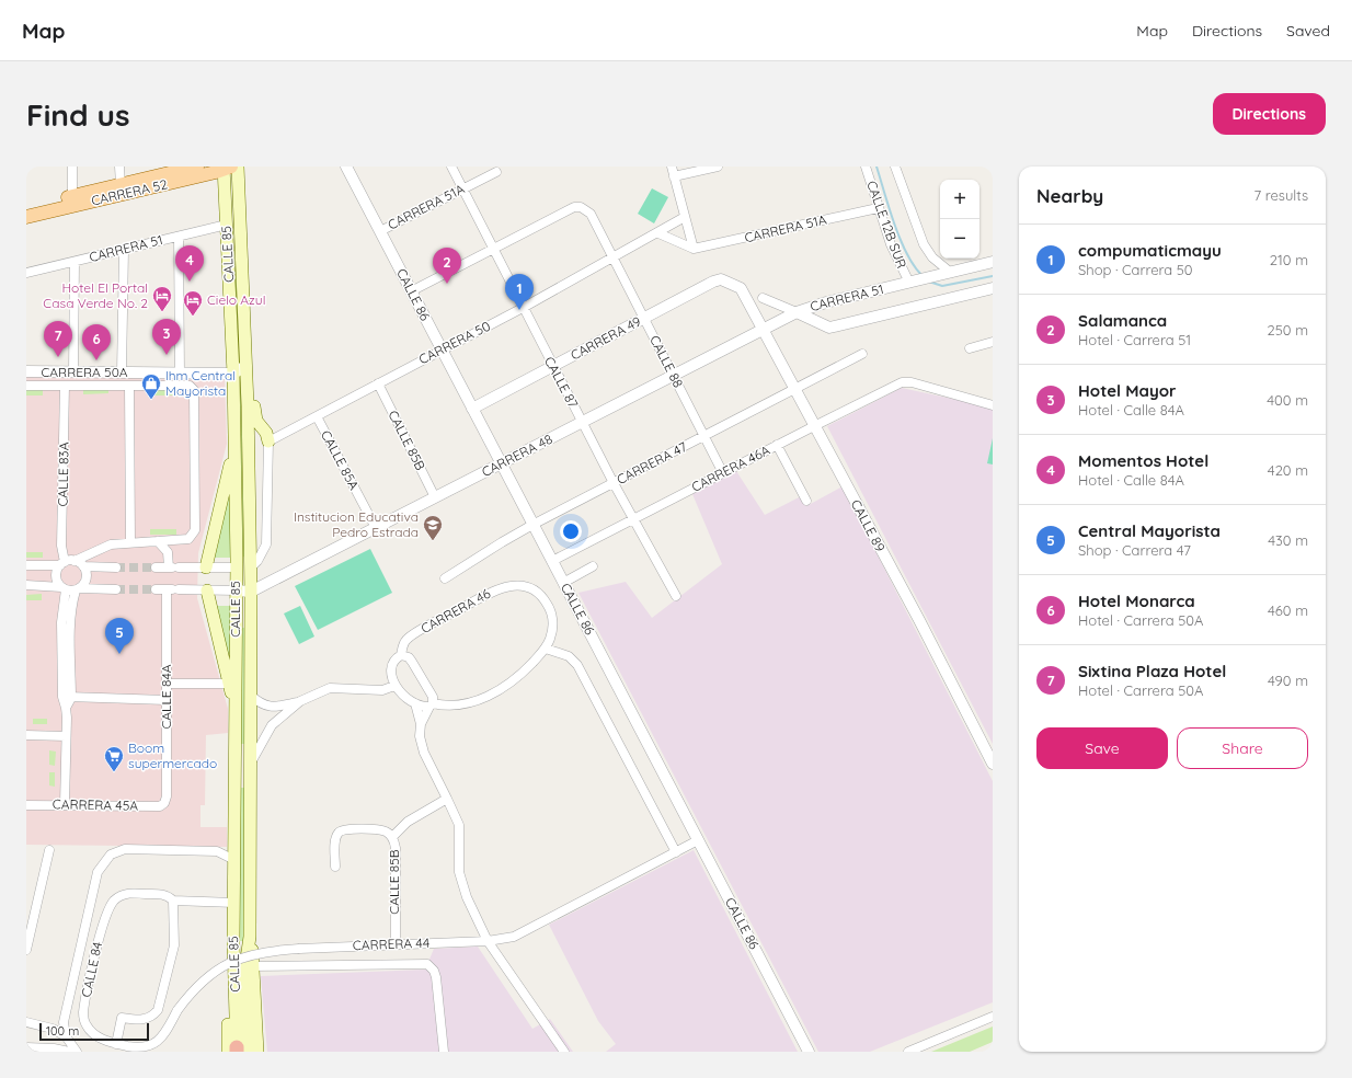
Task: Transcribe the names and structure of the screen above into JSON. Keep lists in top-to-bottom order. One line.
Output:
{"streets":{"main road":["CARRERA 52","CALLE 85"],"street":["CARRERA 51A","CALLE 12B SUR","CARRERA 51","CALLE 86","CARRERA 49","CARRERA 50","CALLE 88","CARRERA 50A","CALLE 87","CALLE 85B","CARRERA 48","CALLE 85A","CARRERA 47","CARRERA 46A","CALLE 83A","CALLE 89","CARRERA 46","CALLE 84A","CARRERA 45A","CARRERA 44","CALLE 84"]},"crossings":[["CARRERA 52","CALLE 85"],["CARRERA 51A","CALLE 12B SUR"],["CARRERA 51A","CALLE 86"],["CARRERA 51A","CALLE 87"],["CALLE 12B SUR","CARRERA 51"],["CARRERA 51","CALLE 85"],["CARRERA 51","CARRERA 48"],["CALLE 85","CARRERA 50"],["CALLE 85","CARRERA 50A"],["CALLE 85","CARRERA 48"],["CALLE 85","CARRERA 44"],["CALLE 86","CARRERA 49"],["CALLE 86","CARRERA 50"],["CALLE 86","CARRERA 48"],["CALLE 86","CARRERA 47"],["CALLE 86","CARRERA 46A"],["CALLE 86","CARRERA 44"],["CARRERA 49","CALLE 88"],["CARRERA 49","CALLE 87"],["CARRERA 49","CALLE 89"],["CARRERA 50","CALLE 88"],["CARRERA 50","CALLE 87"],["CARRERA 50","CALLE 85B"],["CARRERA 50","CALLE 85A"],["CALLE 88","CALLE 87"],["CALLE 88","CARRERA 48"],["CALLE 88","CARRERA 47"],["CALLE 88","CARRERA 46A"],["CALLE 87","CARRERA 48"],["CALLE 87","CARRERA 47"],["CALLE 87","CARRERA 46A"],["CALLE 85B","CARRERA 48"],["CALLE 85B","CARRERA 44"],["CARRERA 48","CALLE 85A"],["CARRERA 48","CALLE 89"],["CARRERA 47","CALLE 89"],["CARRERA 46A","CALLE 89"],["CALLE 84A","CARRERA 45A"],["CARRERA 44","CALLE 84"]],"places":{"hotel":["Hotel El Portal Casa Verde No. 2","Cielo Azul"],"shop":["lhm Central Mayorista"],"school or university":["Institucion Educativa Pedro Estrada"],"supermarket":["Boom supermercado"]},"scale_bar":"100 m","page":{"header":"Map","nav":["Map","Directions","Saved"],"buttons":["Directions",["Save","Share"]],"title":"Find us","heading":["Nearby","7 results"],"map_buttons":["+","−"],"list":[{"mark":"1","name":"compumaticmayu","note":"Shop · Carrera 50","value":"210 m"},{"mark":"2","name":"Salamanca","note":"Hotel · Carrera 51","value":"250 m"},{"mark":"3","name":"Hotel Mayor","note":"Hotel · Calle 84A","value":"400 m"},{"mark":"4","name":"Momentos Hotel","note":"Hotel · Calle 84A","value":"420 m"},{"mark":"5","name":"Central Mayorista","note":"Shop · Carrera 47","value":"430 m"},{"mark":"6","name":"Hotel Monarca","note":"Hotel · Carrera 50A","value":"460 m"},{"mark":"7","name":"Sixtina Plaza Hotel","note":"Hotel · Carrera 50A","value":"490 m"}],"pins":["4","2","1","3","7","6","5"],"scale":"100 m"}}
